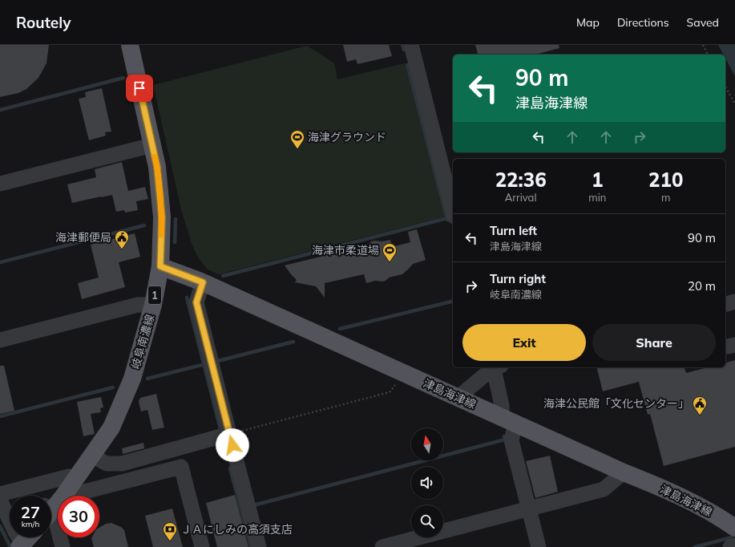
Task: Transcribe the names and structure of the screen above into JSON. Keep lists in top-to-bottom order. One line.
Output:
{"streets":{"main road":["1","岐阜南濃線","津島海津線"]},"crossings":[["岐阜南濃線","津島海津線"]],"places":{"sports":["海津グラウンド","海津市柔道場"],"public building":["海津郵便局","海津公民館「文化センター」"],"bank":["ＪＡにしみの高須支店"]},"north":"top","page":{"header":"Routely","nav":["Map","Directions","Saved"],"turn":["90 m","津島海津線"],"eta":["22:36","Arrival","1","min","210","m"],"list":[{"name":"Turn left","note":"津島海津線","value":"90 m"},{"name":"Turn right","note":"岐阜南濃線","value":"20 m"}],"buttons":["Exit","Share"],"speed":"27 km/h","limit":"30"}}
